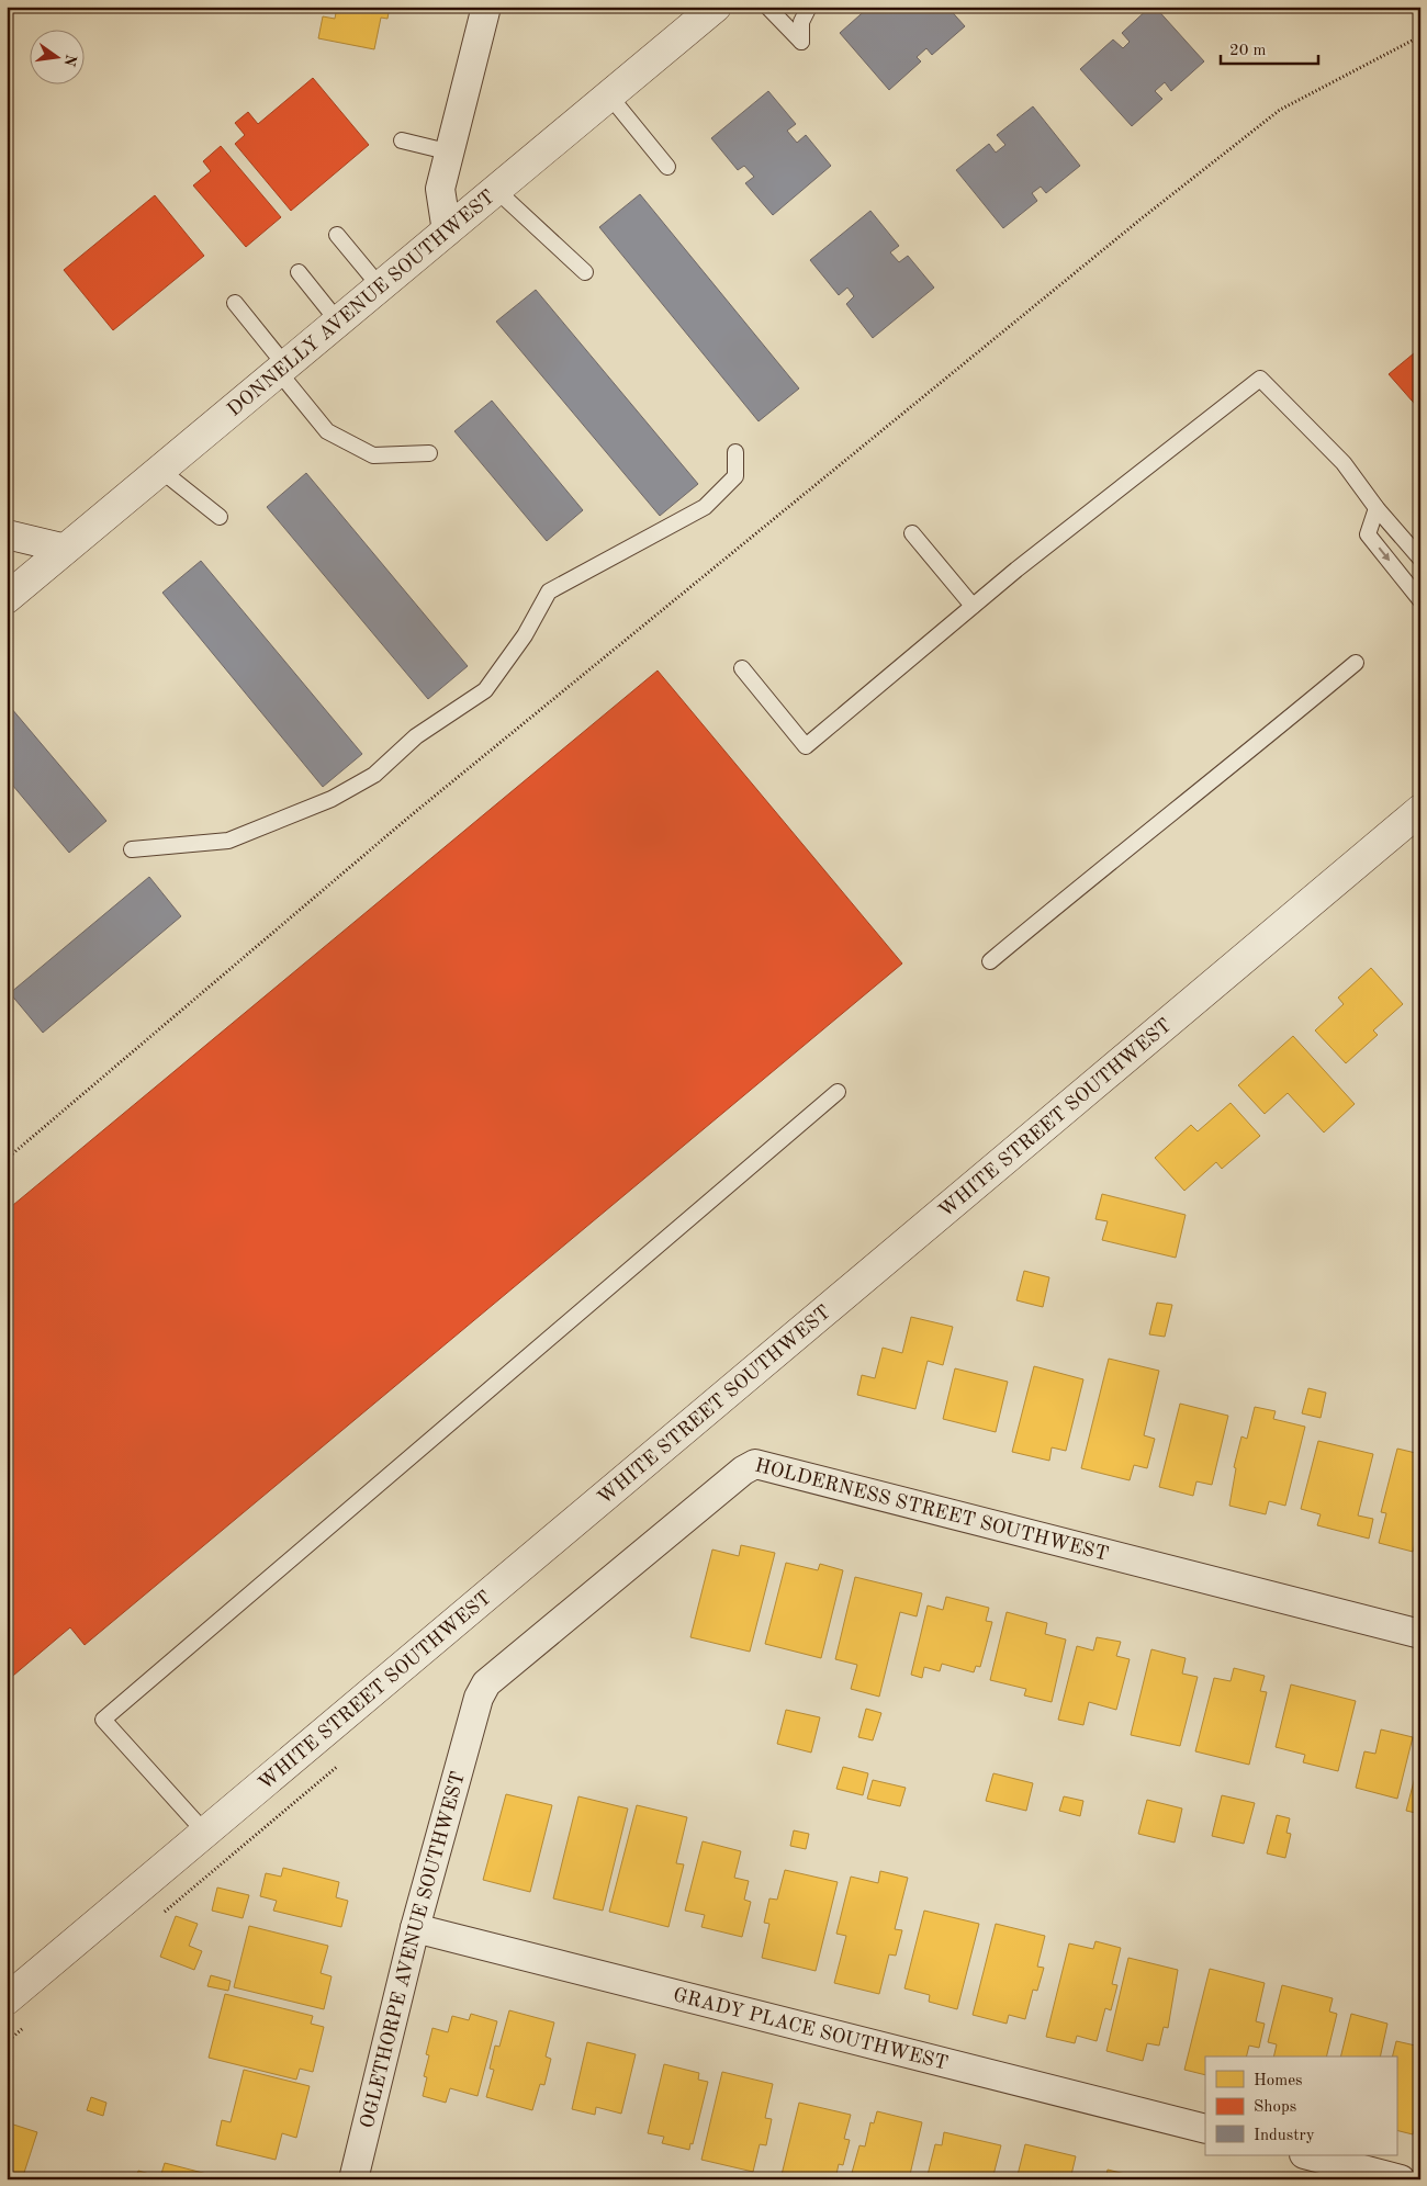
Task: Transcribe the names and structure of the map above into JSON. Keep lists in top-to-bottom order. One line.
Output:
{"streets":{"street":["DONNELLY AVENUE SOUTHWEST","WHITE STREET SOUTHWEST","HOLDERNESS STREET SOUTHWEST","OGLETHORPE AVENUE SOUTHWEST","GRADY PLACE SOUTHWEST"]},"crossings":[["HOLDERNESS STREET SOUTHWEST","OGLETHORPE AVENUE SOUTHWEST"],["OGLETHORPE AVENUE SOUTHWEST","GRADY PLACE SOUTHWEST"]],"legend":["Homes","Shops","Industry"],"scale_bar":"20 m","north":"right"}
